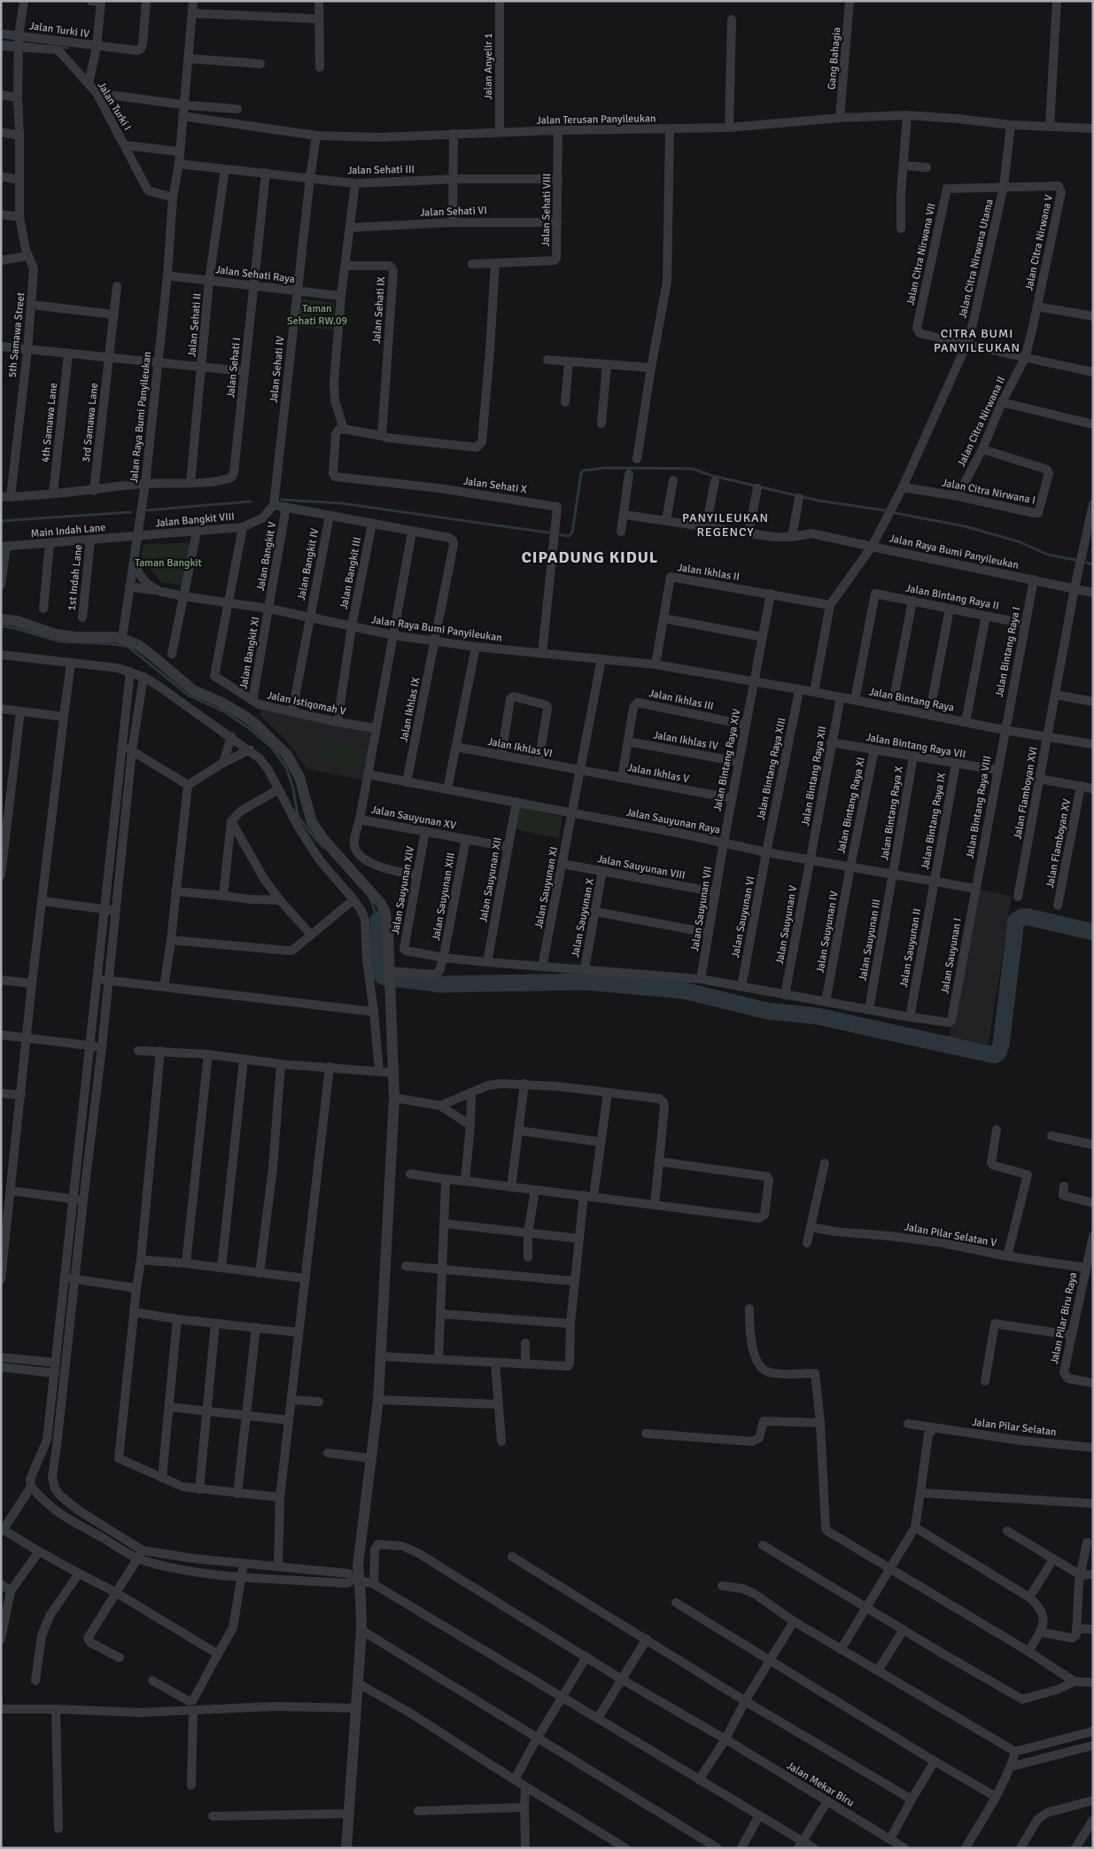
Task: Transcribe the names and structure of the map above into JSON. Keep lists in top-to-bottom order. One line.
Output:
{"streets":{"street":["Jalan Turki IV","Gang Bahagia","Jalan Anyelir 1","Jalan Turki I","Jalan Terusan Panyileukan","Jalan Sehati III","Jalan Sehati VIII","Jalan Sehati VI","Jalan Citra Nirwana V","Jalan Citra Nirwana VII","Jalan Citra Nirwana Utama","Jalan Sehati Raya","Jalan Sehati IX","Jalan Sehati II","5th Samawa Street","Jalan Sehati I","Jalan Sehati IV","Jalan Raya Bumi Panyileukan","Jalan Citra Nirwana II","4th Samawa Lane","3rd Samawa Lane","Jalan Sehati X","Jalan Citra Nirwana I","Jalan Bangkit VIII","Main Indah Lane","Jalan Bangkit V","Jalan Bangkit IV","Jalan Ikhlas II","Jalan Bangkit III","1st Indah Lane","Jalan Bintang Raya II","Jalan Bintang Raya I","Jalan Bangkit XI","Jalan Ikhlas III","Jalan Bintang Raya","Jalan Istiqomah V","Jalan Ikhlas IX","Jalan Ikhlas IV","Jalan Bintang Raya VII","Jalan Ikhlas VI","Jalan Bintang Raya XIV","Jalan Bintang Raya XIII","Jalan Ikhlas V","Jalan Bintang Raya XII","Jalan Flamboyan XVI","Jalan Bintang Raya XI","Jalan Bintang Raya VIII","Jalan Bintang Raya X","Jalan Sauyunan XV","Jalan Sauyunan Raya","Jalan Bintang Raya IX","Jalan Flamboyan XV","Jalan Sauyunan VIII","Jalan Sauyunan XII","Jalan Sauyunan XI","Jalan Sauyunan XIV","Jalan Sauyunan XIII","Jalan Sauyunan VII","Jalan Sauyunan VI","Jalan Sauyunan X","Jalan Sauyunan V","Jalan Sauyunan IV","Jalan Sauyunan III","Jalan Sauyunan II","Jalan Sauyunan I","Jalan Pilar Selatan V","Jalan Pilar Biru Raya","Jalan Pilar Selatan","Jalan Mekar Biru"]},"crossings":[["Jalan Turki IV","Jalan Turki I"],["Jalan Turki IV","5th Samawa Street"],["Gang Bahagia","Jalan Terusan Panyileukan"],["Jalan Anyelir 1","Jalan Terusan Panyileukan"],["Jalan Turki I","5th Samawa Street"],["Jalan Turki I","Jalan Raya Bumi Panyileukan"],["Jalan Terusan Panyileukan","Jalan Sehati VIII"],["Jalan Terusan Panyileukan","Jalan Citra Nirwana Utama"],["Jalan Terusan Panyileukan","Jalan Sehati IV"],["Jalan Terusan Panyileukan","Jalan Raya Bumi Panyileukan"],["Jalan Sehati III","Jalan Sehati VIII"],["Jalan Sehati III","Jalan Sehati II"],["Jalan Sehati III","Jalan Sehati I"],["Jalan Sehati III","Jalan Sehati IV"],["Jalan Sehati III","Jalan Raya Bumi Panyileukan"],["Jalan Sehati VIII","Jalan Sehati VI"],["Jalan Citra Nirwana V","Jalan Citra Nirwana VII"],["Jalan Citra Nirwana V","Jalan Citra Nirwana Utama"],["Jalan Citra Nirwana V","Jalan Citra Nirwana II"],["Jalan Citra Nirwana VII","Jalan Citra Nirwana Utama"],["Jalan Citra Nirwana VII","Jalan Citra Nirwana II"],["Jalan Citra Nirwana Utama","Jalan Raya Bumi Panyileukan"],["Jalan Citra Nirwana Utama","Jalan Citra Nirwana I"],["Jalan Sehati Raya","Jalan Sehati II"],["Jalan Sehati Raya","Jalan Sehati I"],["Jalan Sehati Raya","Jalan Sehati IV"],["Jalan Sehati Raya","Jalan Raya Bumi Panyileukan"],["Jalan Sehati II","Jalan Sehati I"],["5th Samawa Street","Jalan Sehati I"],["Jalan Sehati I","Jalan Raya Bumi Panyileukan"],["Jalan Sehati I","4th Samawa Lane"],["Jalan Sehati I","3rd Samawa Lane"],["Jalan Sehati IV","Jalan Bangkit VIII"],["Jalan Raya Bumi Panyileukan","Jalan Sehati X"],["Jalan Raya Bumi Panyileukan","Jalan Bangkit VIII"],["Jalan Raya Bumi Panyileukan","Main Indah Lane"],["Jalan Raya Bumi Panyileukan","Jalan Bangkit V"],["Jalan Raya Bumi Panyileukan","Jalan Bangkit IV"],["Jalan Raya Bumi Panyileukan","Jalan Ikhlas II"],["Jalan Raya Bumi Panyileukan","Jalan Bangkit III"],["Jalan Raya Bumi Panyileukan","Jalan Bintang Raya I"],["Jalan Raya Bumi Panyileukan","Jalan Bangkit XI"],["Jalan Raya Bumi Panyileukan","Jalan Bintang Raya"],["Jalan Raya Bumi Panyileukan","Jalan Istiqomah V"],["Jalan Raya Bumi Panyileukan","Jalan Ikhlas IX"],["Jalan Raya Bumi Panyileukan","Jalan Bintang Raya XIV"],["Jalan Raya Bumi Panyileukan","Jalan Bintang Raya XIII"],["Jalan Raya Bumi Panyileukan","Jalan Flamboyan XVI"],["Jalan Raya Bumi Panyileukan","Jalan Sauyunan XI"],["Jalan Citra Nirwana II","Jalan Citra Nirwana I"],["Jalan Bangkit VIII","Main Indah Lane"],["Main Indah Lane","1st Indah Lane"],["Jalan Bangkit V","Jalan Bangkit XI"],["Jalan Bangkit IV","Jalan Istiqomah V"],["Jalan Ikhlas II","Jalan Bintang Raya XIV"],["Jalan Bangkit III","Jalan Istiqomah V"],["Jalan Bintang Raya II","Jalan Bintang Raya I"],["Jalan Bintang Raya II","Jalan Bintang Raya"],["Jalan Bintang Raya I","Jalan Bintang Raya"],["Jalan Bintang Raya I","Jalan Bintang Raya VIII"],["Jalan Bangkit XI","Jalan Istiqomah V"],["Jalan Ikhlas III","Jalan Ikhlas IV"],["Jalan Ikhlas III","Jalan Bintang Raya XIV"],["Jalan Ikhlas III","Jalan Ikhlas V"],["Jalan Bintang Raya","Jalan Bintang Raya XII"],["Jalan Bintang Raya","Jalan Flamboyan XVI"],["Jalan Bintang Raya","Jalan Bintang Raya VIII"],["Jalan Ikhlas IX","Jalan Sauyunan Raya"],["Jalan Ikhlas IV","Jalan Bintang Raya XIV"],["Jalan Bintang Raya VII","Jalan Bintang Raya XII"],["Jalan Bintang Raya VII","Jalan Bintang Raya XI"],["Jalan Bintang Raya VII","Jalan Bintang Raya VIII"],["Jalan Bintang Raya VII","Jalan Bintang Raya X"],["Jalan Bintang Raya VII","Jalan Bintang Raya IX"],["Jalan Ikhlas VI","Jalan Ikhlas V"],["Jalan Ikhlas VI","Jalan Sauyunan XI"],["Jalan Bintang Raya XIV","Jalan Ikhlas V"],["Jalan Bintang Raya XIV","Jalan Sauyunan Raya"],["Jalan Bintang Raya XIV","Jalan Sauyunan VII"],["Jalan Bintang Raya XIII","Jalan Sauyunan Raya"],["Jalan Bintang Raya XIII","Jalan Sauyunan VI"],["Jalan Ikhlas V","Jalan Sauyunan XI"],["Jalan Bintang Raya XII","Jalan Sauyunan Raya"],["Jalan Bintang Raya XII","Jalan Sauyunan V"],["Jalan Bintang Raya XI","Jalan Sauyunan Raya"],["Jalan Bintang Raya XI","Jalan Sauyunan IV"],["Jalan Bintang Raya VIII","Jalan Sauyunan Raya"],["Jalan Bintang Raya VIII","Jalan Sauyunan I"],["Jalan Bintang Raya X","Jalan Sauyunan Raya"],["Jalan Bintang Raya X","Jalan Sauyunan III"],["Jalan Sauyunan XV","Jalan Sauyunan Raya"],["Jalan Sauyunan XV","Jalan Sauyunan XII"],["Jalan Sauyunan XV","Jalan Sauyunan XIV"],["Jalan Sauyunan XV","Jalan Sauyunan XIII"],["Jalan Sauyunan Raya","Jalan Bintang Raya IX"],["Jalan Sauyunan Raya","Jalan Sauyunan XII"],["Jalan Sauyunan Raya","Jalan Sauyunan XI"],["Jalan Sauyunan Raya","Jalan Sauyunan VII"],["Jalan Sauyunan Raya","Jalan Sauyunan VI"],["Jalan Sauyunan Raya","Jalan Sauyunan V"],["Jalan Sauyunan Raya","Jalan Sauyunan IV"],["Jalan Sauyunan Raya","Jalan Sauyunan III"],["Jalan Sauyunan Raya","Jalan Sauyunan II"],["Jalan Sauyunan Raya","Jalan Sauyunan I"],["Jalan Bintang Raya IX","Jalan Sauyunan II"],["Jalan Sauyunan VIII","Jalan Sauyunan XI"],["Jalan Sauyunan VIII","Jalan Sauyunan VII"],["Jalan Sauyunan VIII","Jalan Sauyunan X"],["Jalan Sauyunan XIV","Jalan Sauyunan XIII"],["Jalan Sauyunan II","Jalan Sauyunan I"],["Jalan Pilar Selatan V","Jalan Pilar Biru Raya"]],"districts":["CITRA BUMI PANYILEUKAN","PANYILEUKAN REGENCY","CIPADUNG KIDUL"],"parks":["Taman Sehati RW.09","Taman Bangkit"]}
